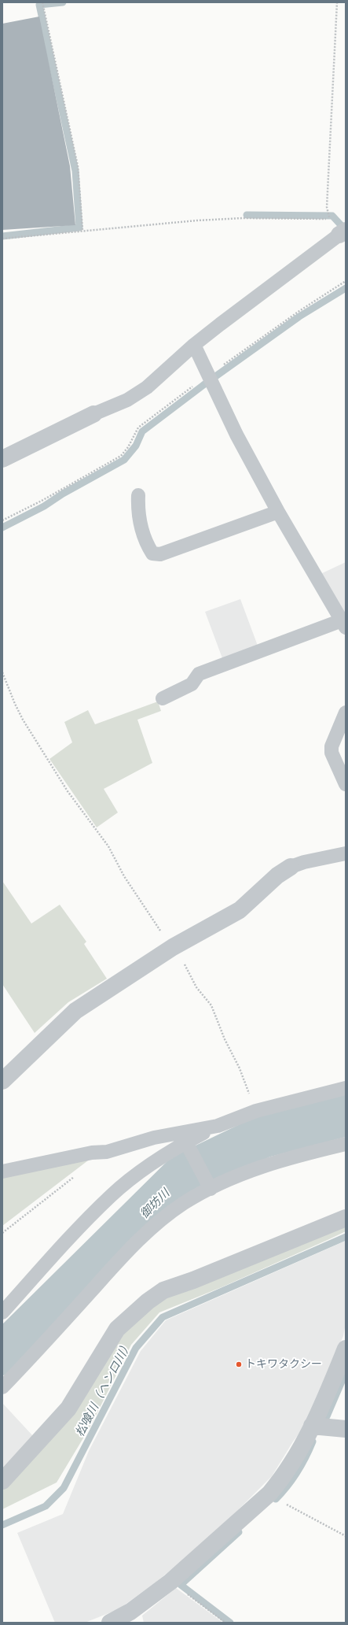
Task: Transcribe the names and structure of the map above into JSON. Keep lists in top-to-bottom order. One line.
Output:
{"water":["御坊川","松喰川（ヘンロ川）"],"places":["トキワタクシー"]}
